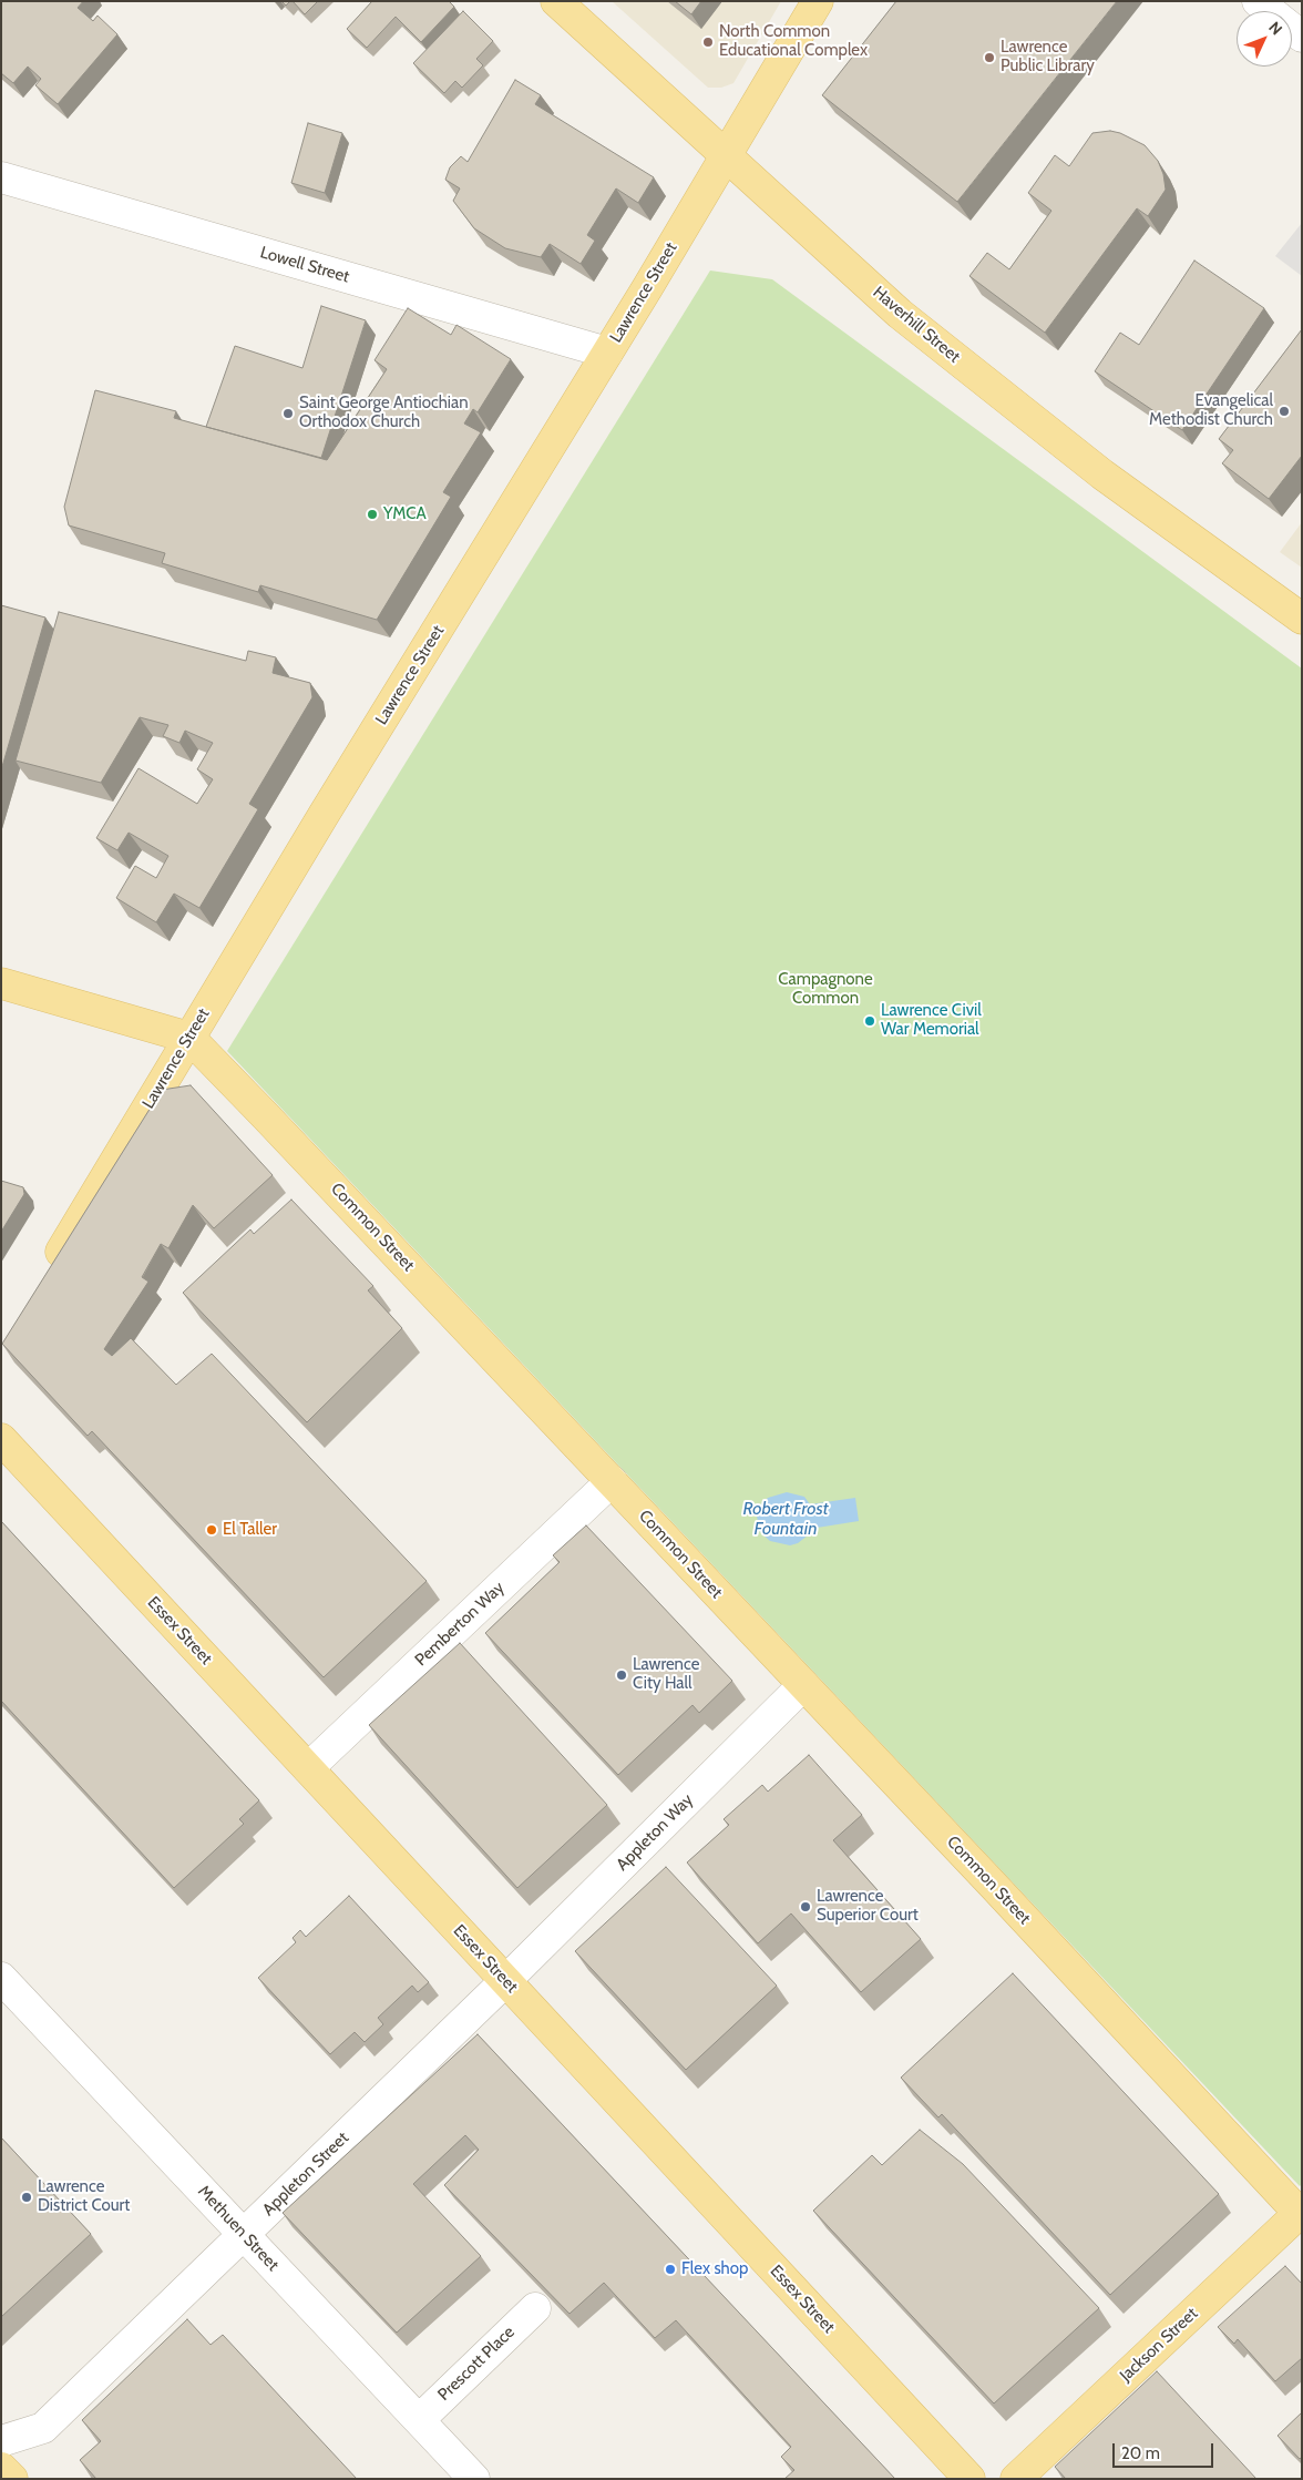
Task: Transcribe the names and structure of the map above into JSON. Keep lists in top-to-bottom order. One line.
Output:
{"streets":{"main road":["Lawrence Street","Haverhill Street","Common Street","Essex Street","Jackson Street"],"street":["Lowell Street","Pemberton Way","Appleton Way","Appleton Street","Methuen Street","Prescott Place"]},"crossings":[["Lowell Street","Lawrence Street"],["Lawrence Street","Haverhill Street"],["Lawrence Street","Common Street"],["Common Street","Pemberton Way"],["Common Street","Appleton Way"],["Common Street","Jackson Street"],["Pemberton Way","Essex Street"],["Essex Street","Appleton Way"],["Essex Street","Appleton Street"],["Appleton Way","Appleton Street"],["Appleton Street","Methuen Street"],["Methuen Street","Prescott Place"]],"water":["Robert Frost Fountain"],"parks":["Campagnone Common"],"places":["North Common Educational Complex","Lawrence Public Library","Evangelical Methodist Church","Saint George Antiochian Orthodox Church","YMCA","Lawrence Civil War Memorial","El Taller","Lawrence City Hall","Lawrence Superior Court","Lawrence District Court","Flex shop"],"scale_bar":"20 m","north":"top right"}
